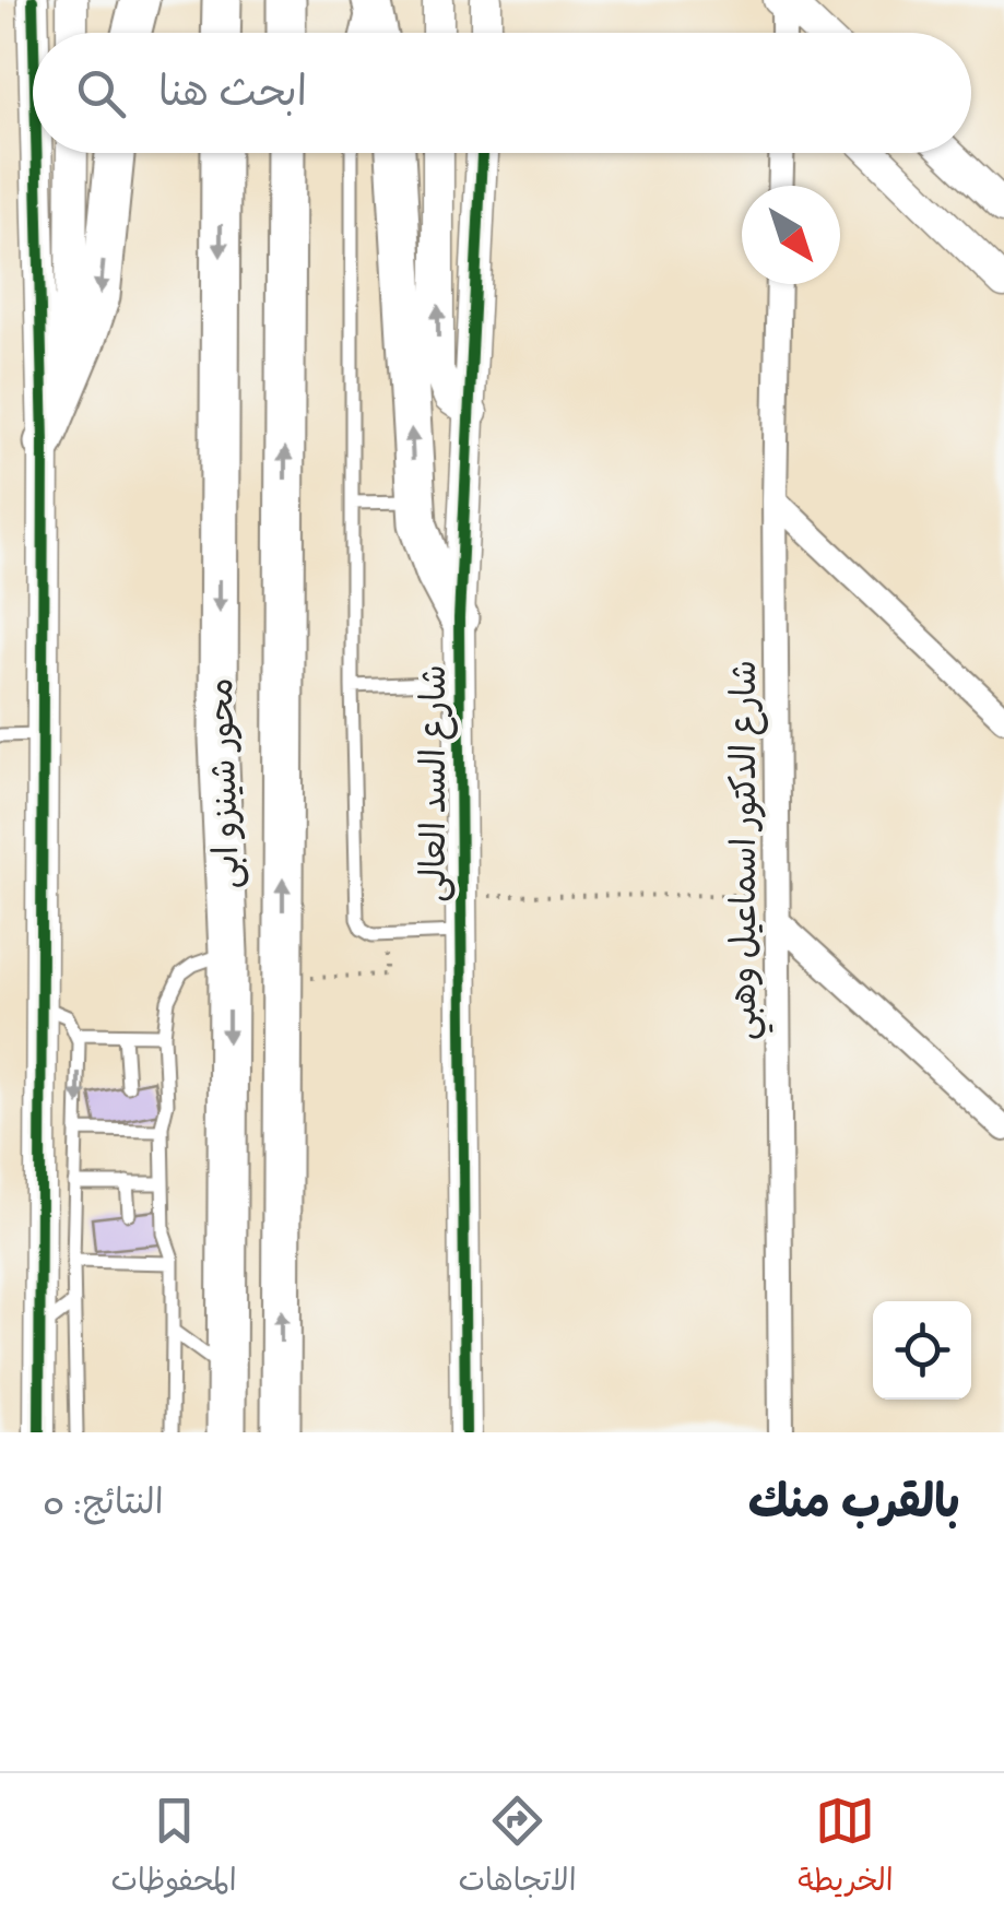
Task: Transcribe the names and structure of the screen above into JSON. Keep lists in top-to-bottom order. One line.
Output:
{"streets":{"main road":["محور شينزو ابى"],"street":["شارع السد العالى","شارع الدكتور اسماعيل وهبي"]},"north":"bottom right","page":{"search":"ابحث هنا","heading":["بالقرب منك","النتائج: 0"],"nav":["الخريطة","الاتجاهات","المحفوظات"]}}
